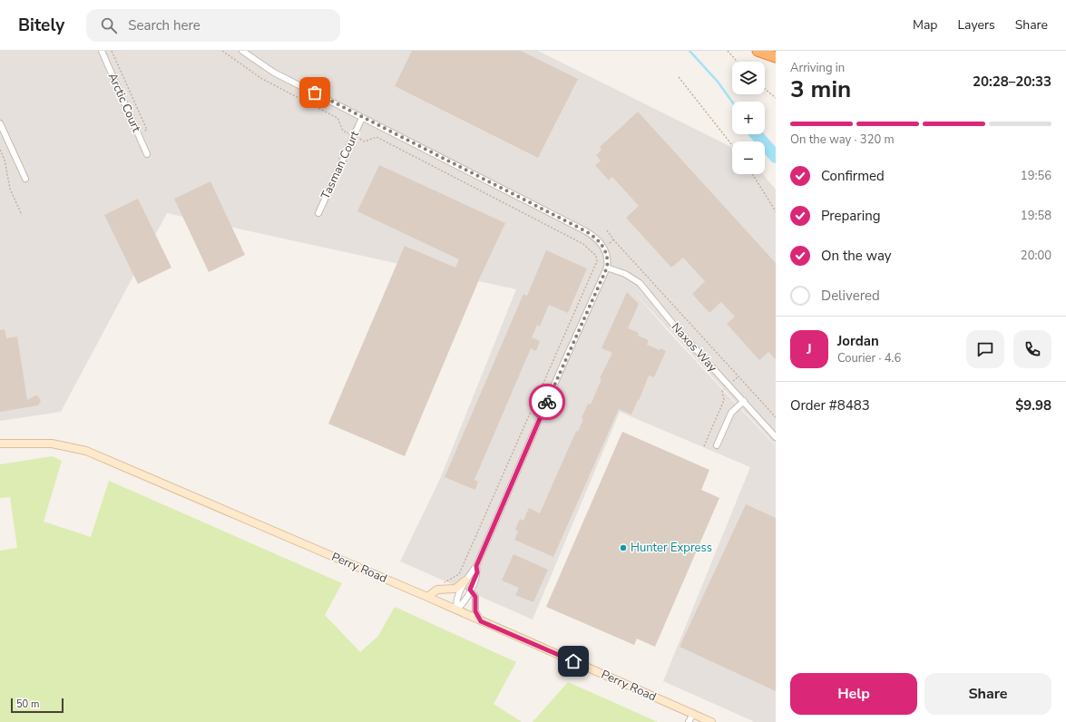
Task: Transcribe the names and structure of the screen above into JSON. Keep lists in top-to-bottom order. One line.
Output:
{"streets":{"main road":["Perry Road"],"street":["Arctic Court","Tasman Court","Naxos Way"]},"places":["Hunter Express"],"scale_bar":"50 m","page":{"header":"Bitely","search":"Search here","nav":["Map","Layers","Share"],"heading":["3 min","Arriving in","20:28–20:33"],"panel":["Jordan","Courier · 4.6","Order #8483","$9.98"],"map_buttons":["+","−"],"bar":"On the way · 320 m","list":[["Confirmed","19:56"],["Preparing","19:58"],["On the way","20:00"],"Delivered"],"round":"J","buttons":["Help","Share"],"scale":"50 m"}}
